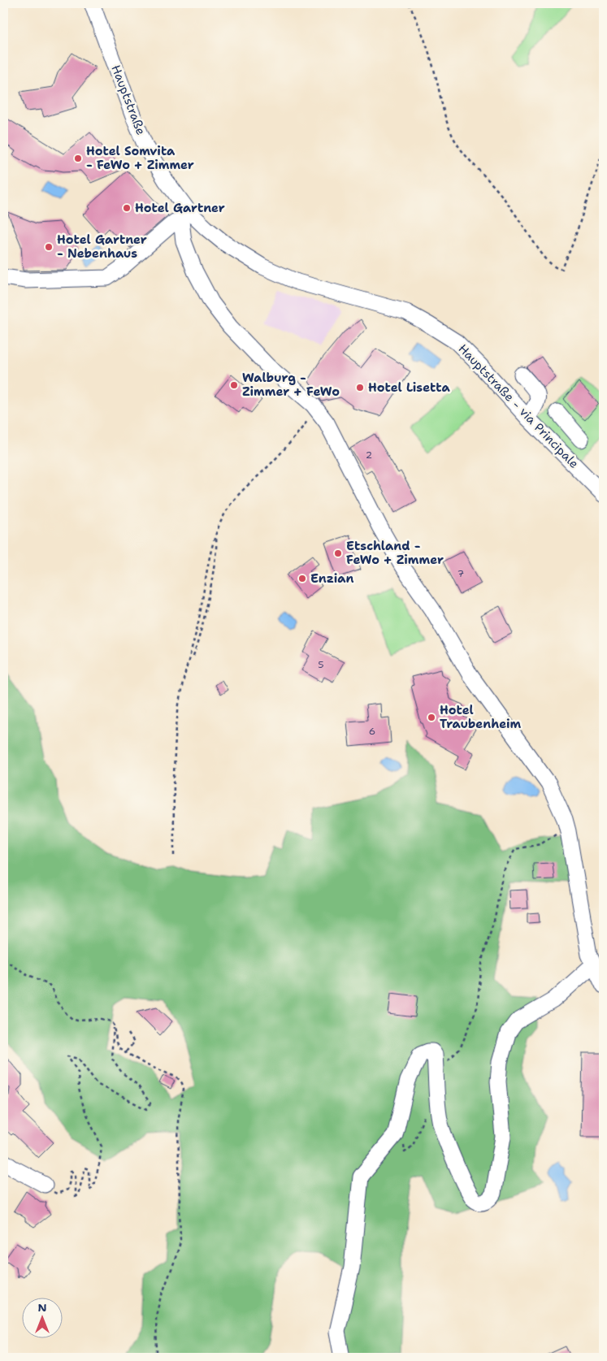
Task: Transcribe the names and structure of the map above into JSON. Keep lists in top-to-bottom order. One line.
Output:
{"streets":{"street":["Hauptstraße","Hauptstraße - via Principale"]},"crossings":[["Hauptstraße","Hauptstraße - via Principale"]],"places":["Hotel Somvita - FeWo + Zimmer","Hotel Gartner","Hotel Gartner - Nebenhaus","Walburg - Zimmer + FeWo","Hotel Lisetta","Etschland - FeWo + Zimmer","Enzian","Hotel Traubenheim"],"house_numbers":["2","7","5","6"],"north":"top"}
